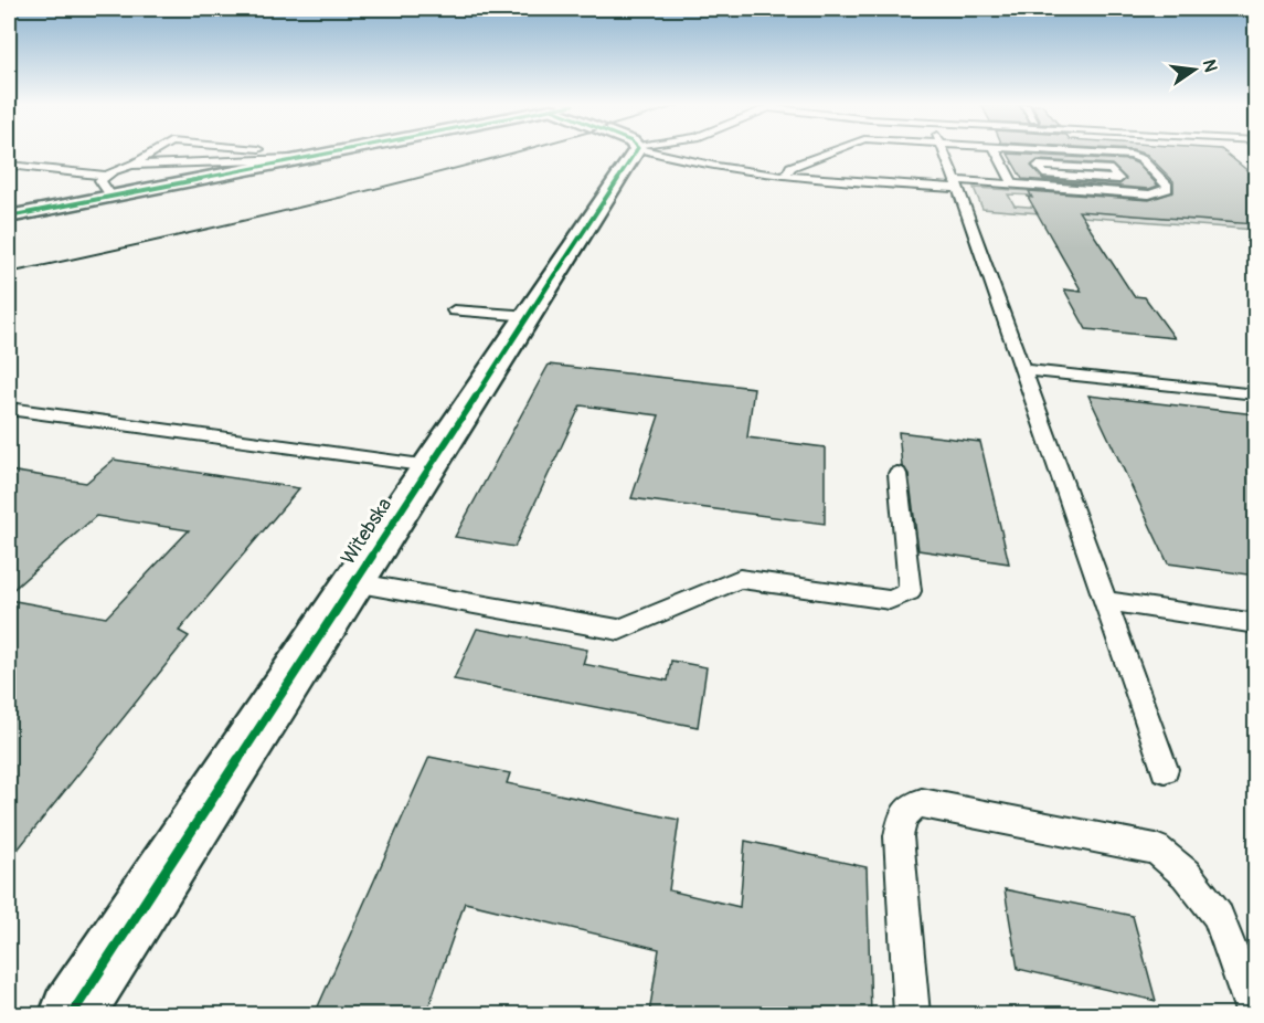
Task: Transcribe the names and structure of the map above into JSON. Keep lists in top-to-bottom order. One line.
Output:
{"streets":{"street":["Witebska"]},"north":"right"}
